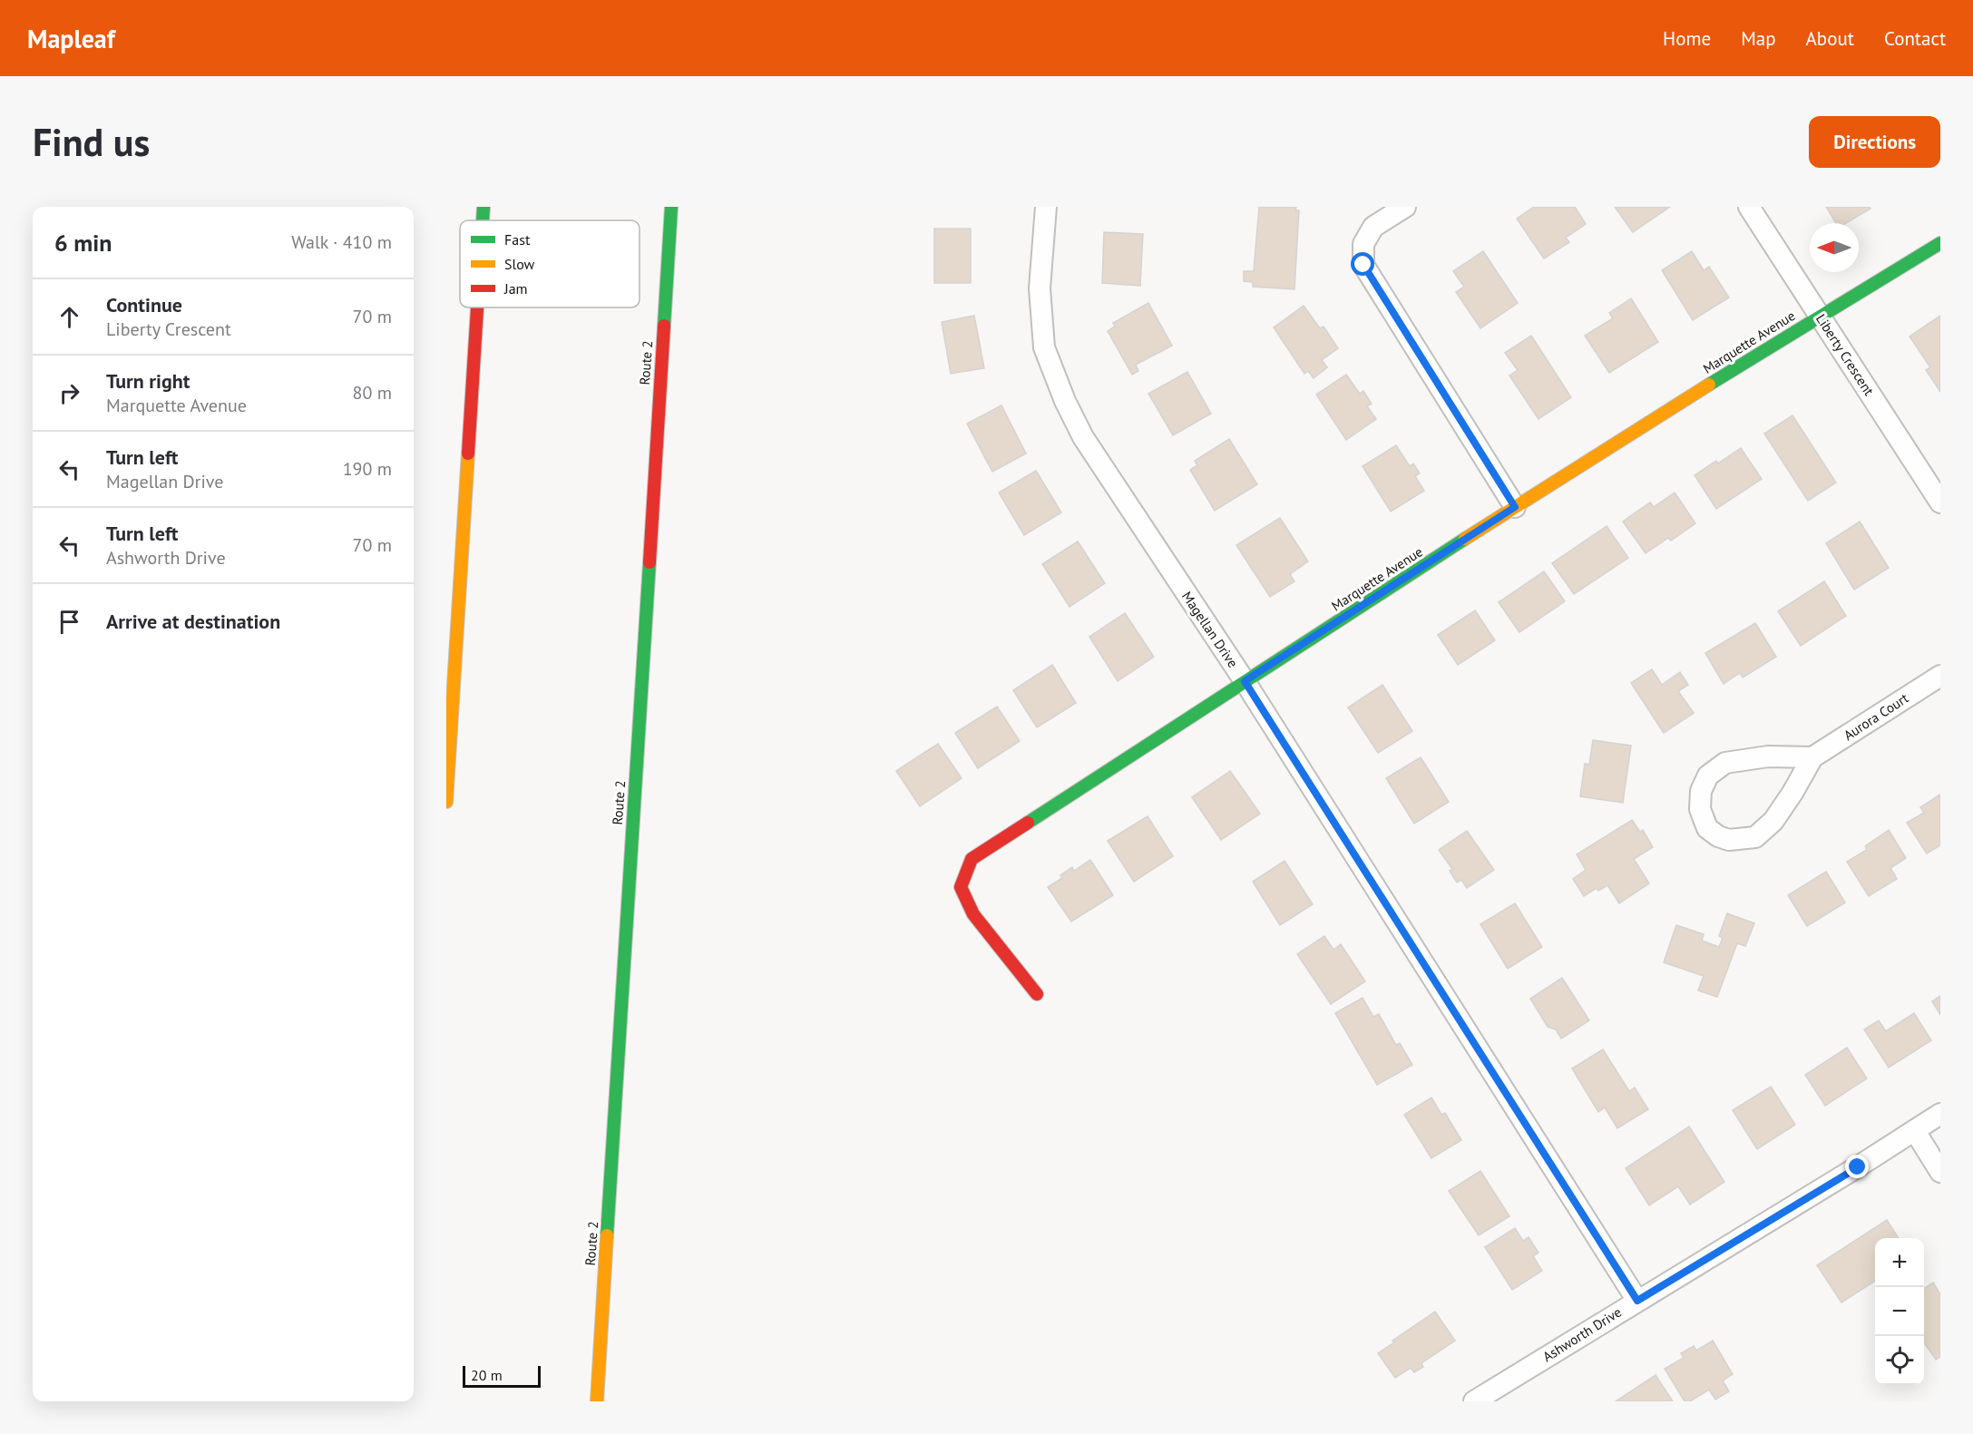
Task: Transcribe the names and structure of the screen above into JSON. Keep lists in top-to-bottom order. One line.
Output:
{"streets":{"main road":["Marquette Avenue","Route 2"],"street":["Liberty Crescent","Magellan Drive","Aurora Court","Ashworth Drive"]},"crossings":[["Marquette Avenue","Liberty Crescent"],["Marquette Avenue","Magellan Drive"],["Magellan Drive","Ashworth Drive"]],"legend":["Fast","Slow","Jam"],"scale_bar":"20 m","north":"left","page":{"header":"Mapleaf","nav":["Home","Map","About","Contact"],"buttons":"Directions","title":"Find us","heading":["6 min","Walk · 410 m"],"list":[["Continue","Liberty Crescent","70 m"],["Turn right","Marquette Avenue","80 m"],["Turn left","Magellan Drive","190 m"],["Turn left","Ashworth Drive","70 m"],"Arrive at destination"],"map_buttons":["+","−"],"scale":"20 m"}}
